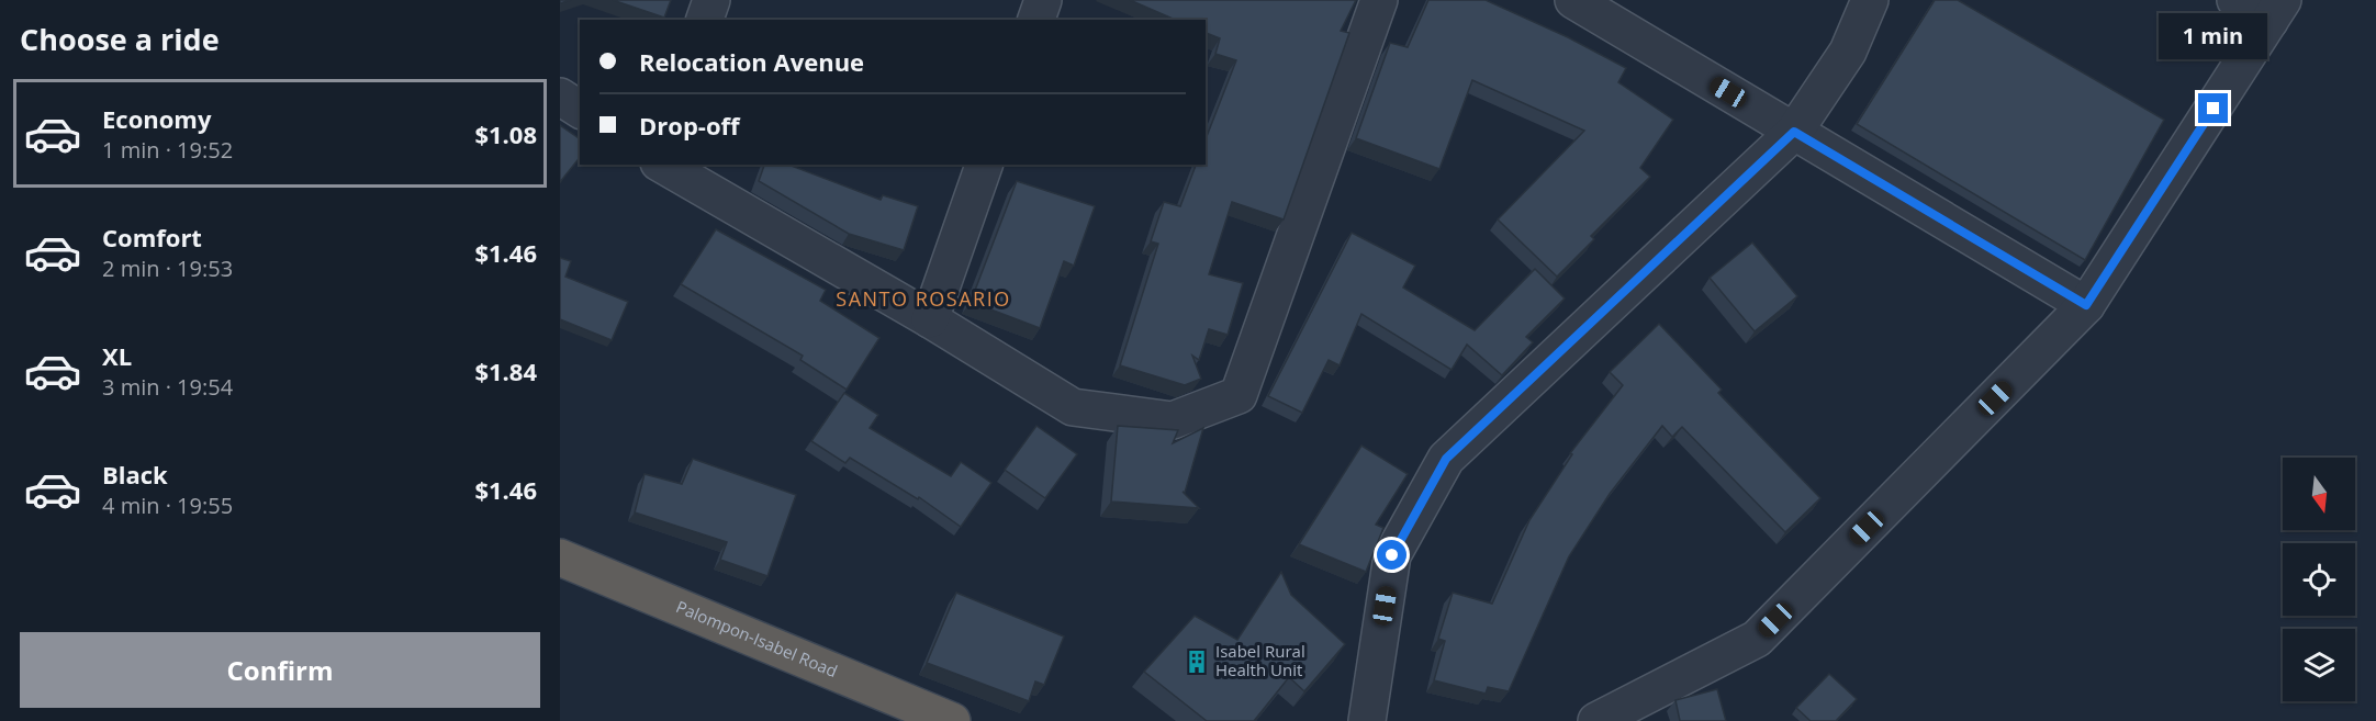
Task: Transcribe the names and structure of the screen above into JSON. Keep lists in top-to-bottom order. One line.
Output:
{"streets":{"highway":["Palompon-Isabel Road"]},"districts":["SANTO ROSARIO"],"places":{"building":["Isabel Rural Health Unit"]},"north":"bottom","page":{"heading":"Choose a ride","bubble":"1 min","banner":["Relocation Avenue","Drop-off"],"list":[{"name":"Economy","note":"1 min · 19:52","value":"$1.08"},{"name":"Comfort","note":"2 min · 19:53","value":"$1.46"},{"name":"XL","note":"3 min · 19:54","value":"$1.84"},{"name":"Black","note":"4 min · 19:55","value":"$1.46"}],"buttons":"Confirm"}}
